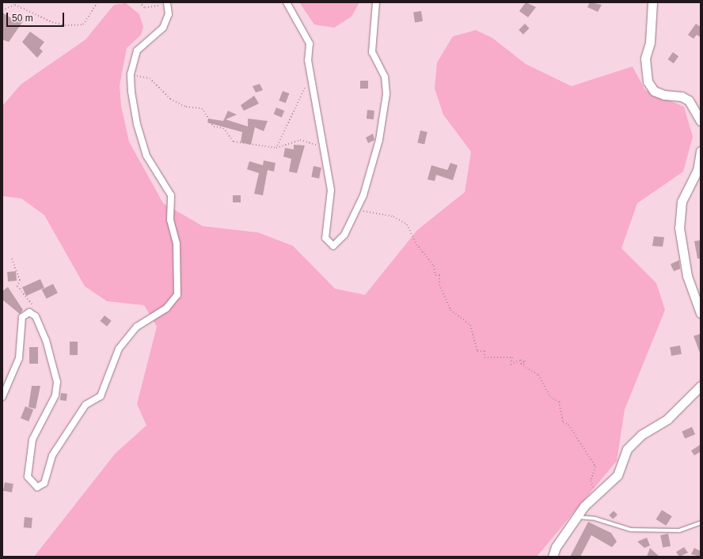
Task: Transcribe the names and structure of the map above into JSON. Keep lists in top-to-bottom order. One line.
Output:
{"scale_bar":"50 m"}
